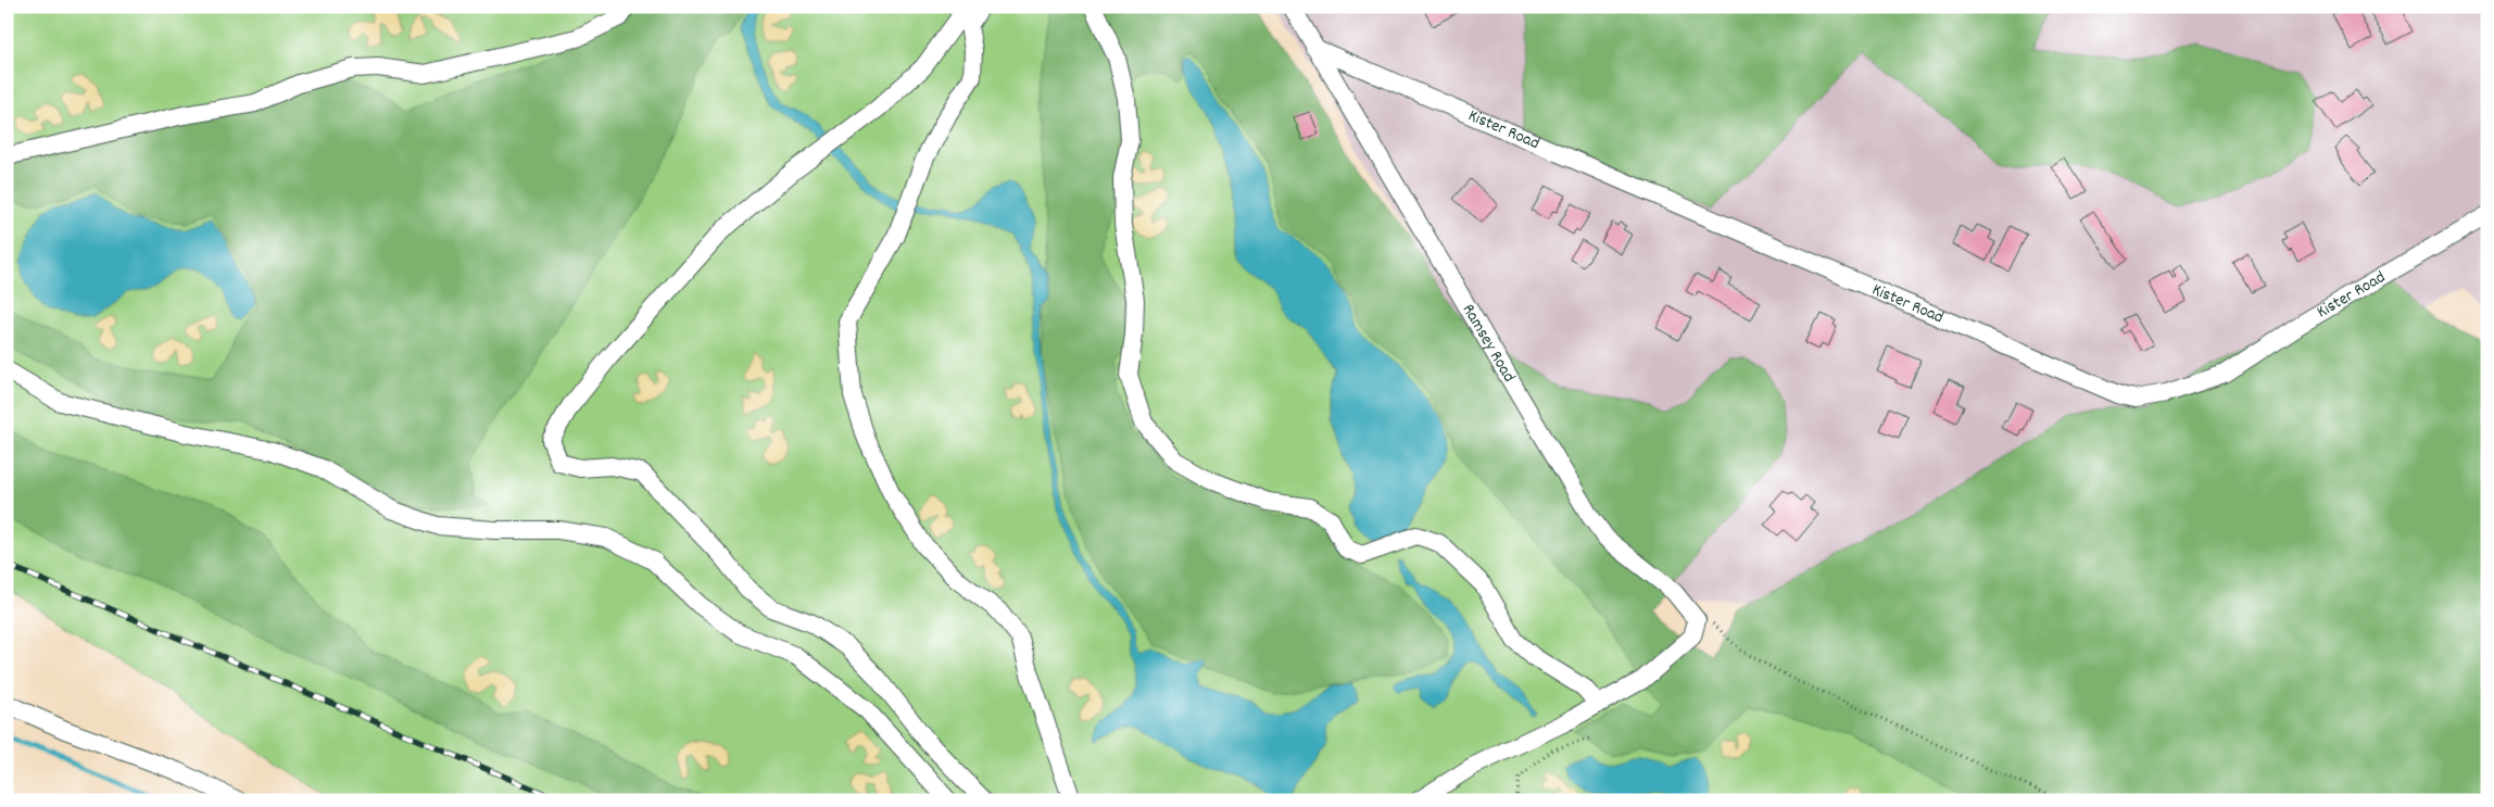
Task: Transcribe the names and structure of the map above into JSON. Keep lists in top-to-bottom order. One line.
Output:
{"streets":{"street":["Kister Road","Ramsey Road"]},"crossings":[["Kister Road","Ramsey Road"]]}
